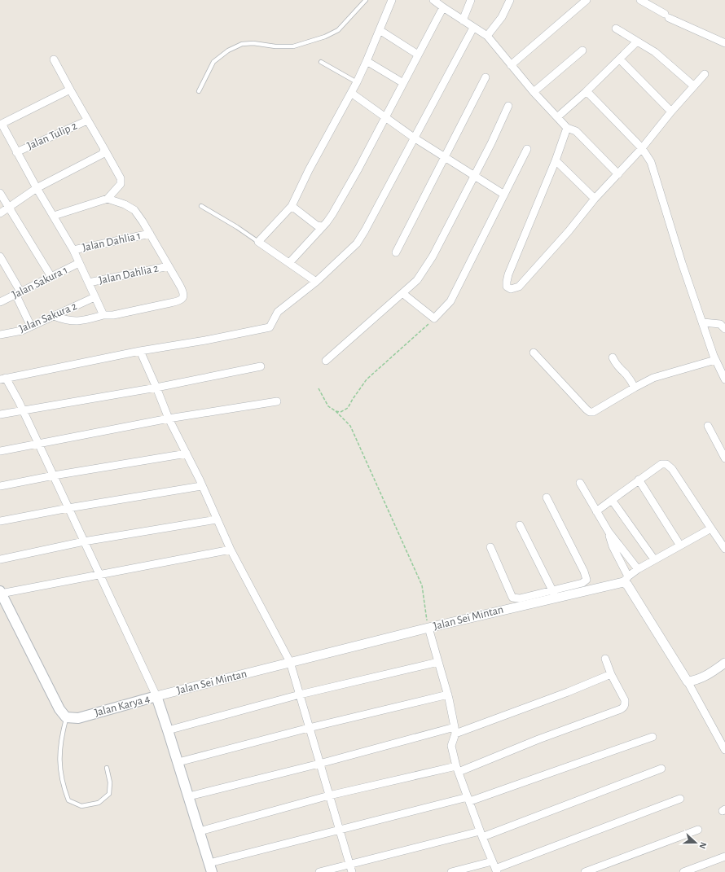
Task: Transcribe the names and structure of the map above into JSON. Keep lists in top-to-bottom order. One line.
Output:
{"streets":{"main road":["Jalan Karya 4"],"street":["Jalan Tulip 2","Jalan Dahlia 1","Jalan Dahlia 2","Jalan Sakura 1","Jalan Sakura 2","Jalan Sei Mintan"]},"crossings":[["Jalan Sei Mintan","Jalan Karya 4"]],"north":"right"}
